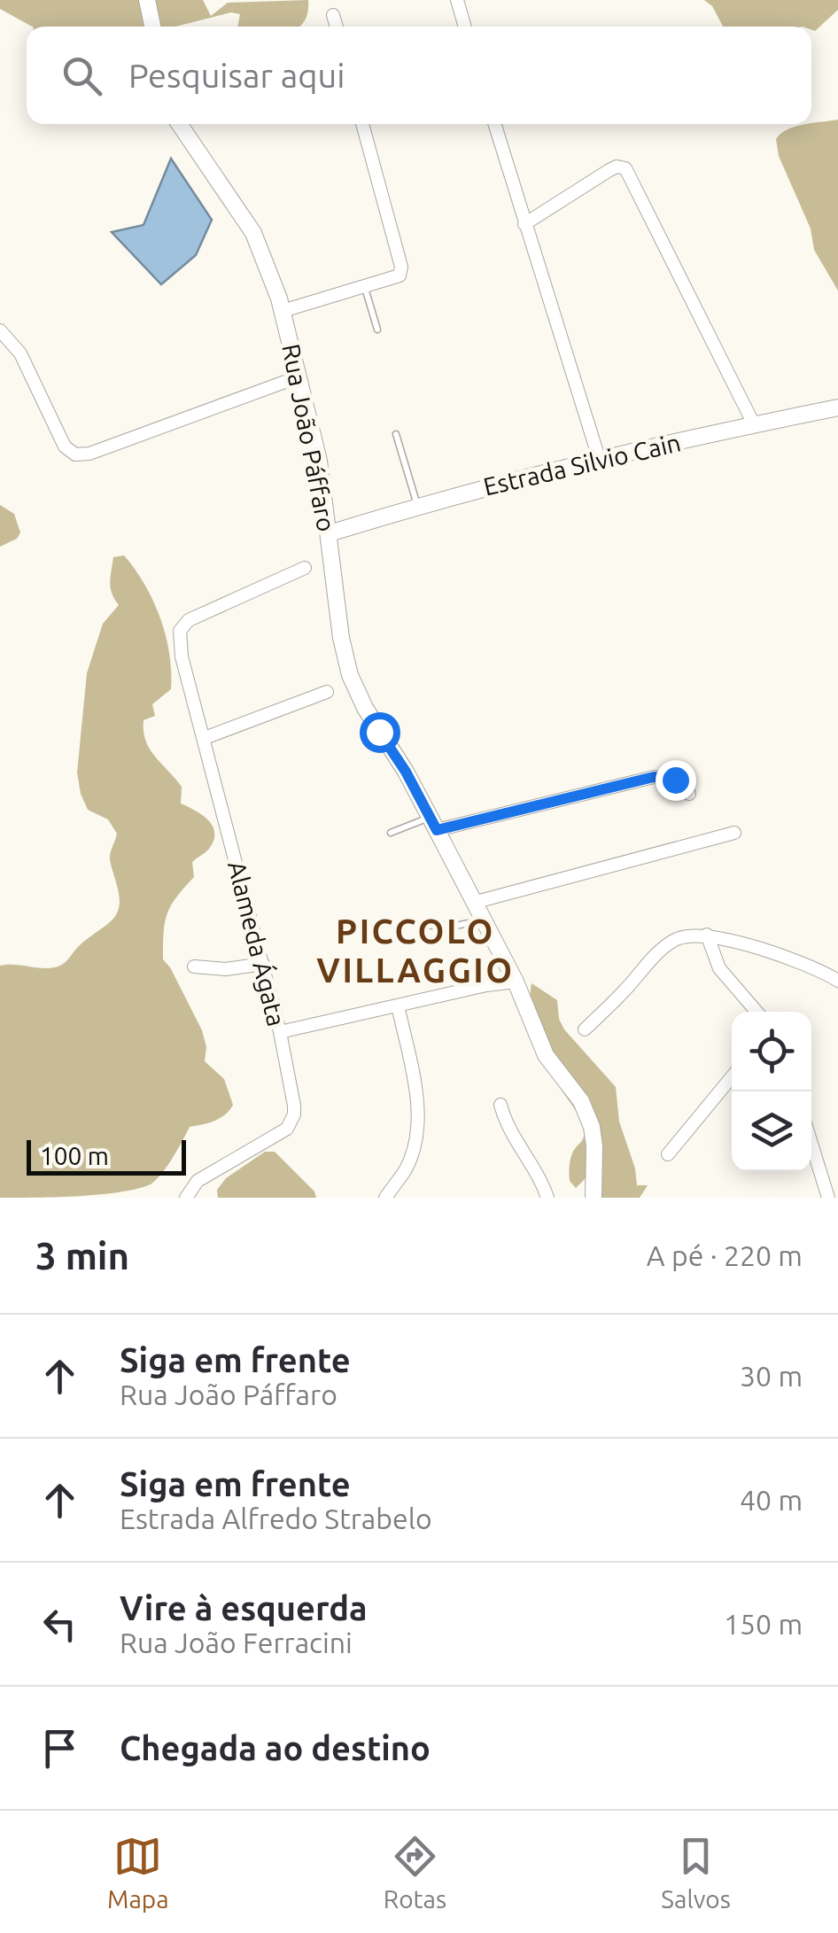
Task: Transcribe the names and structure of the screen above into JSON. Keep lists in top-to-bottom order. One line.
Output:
{"streets":{"street":["Rua João Páffaro","Estrada Silvio Cain","Alameda Ágata"]},"crossings":[["Rua João Páffaro","Estrada Silvio Cain"]],"districts":["PICCOLO VILLAGGIO"],"scale_bar":"100 m","page":{"search":"Pesquisar aqui","scale":"100 m","heading":["3 min","A pé · 220 m"],"list":[["Siga em frente","Rua João Páffaro","30 m"],["Siga em frente","Estrada Alfredo Strabelo","40 m"],["Vire à esquerda","Rua João Ferracini","150 m"],"Chegada ao destino"],"nav":["Mapa","Rotas","Salvos"]}}
